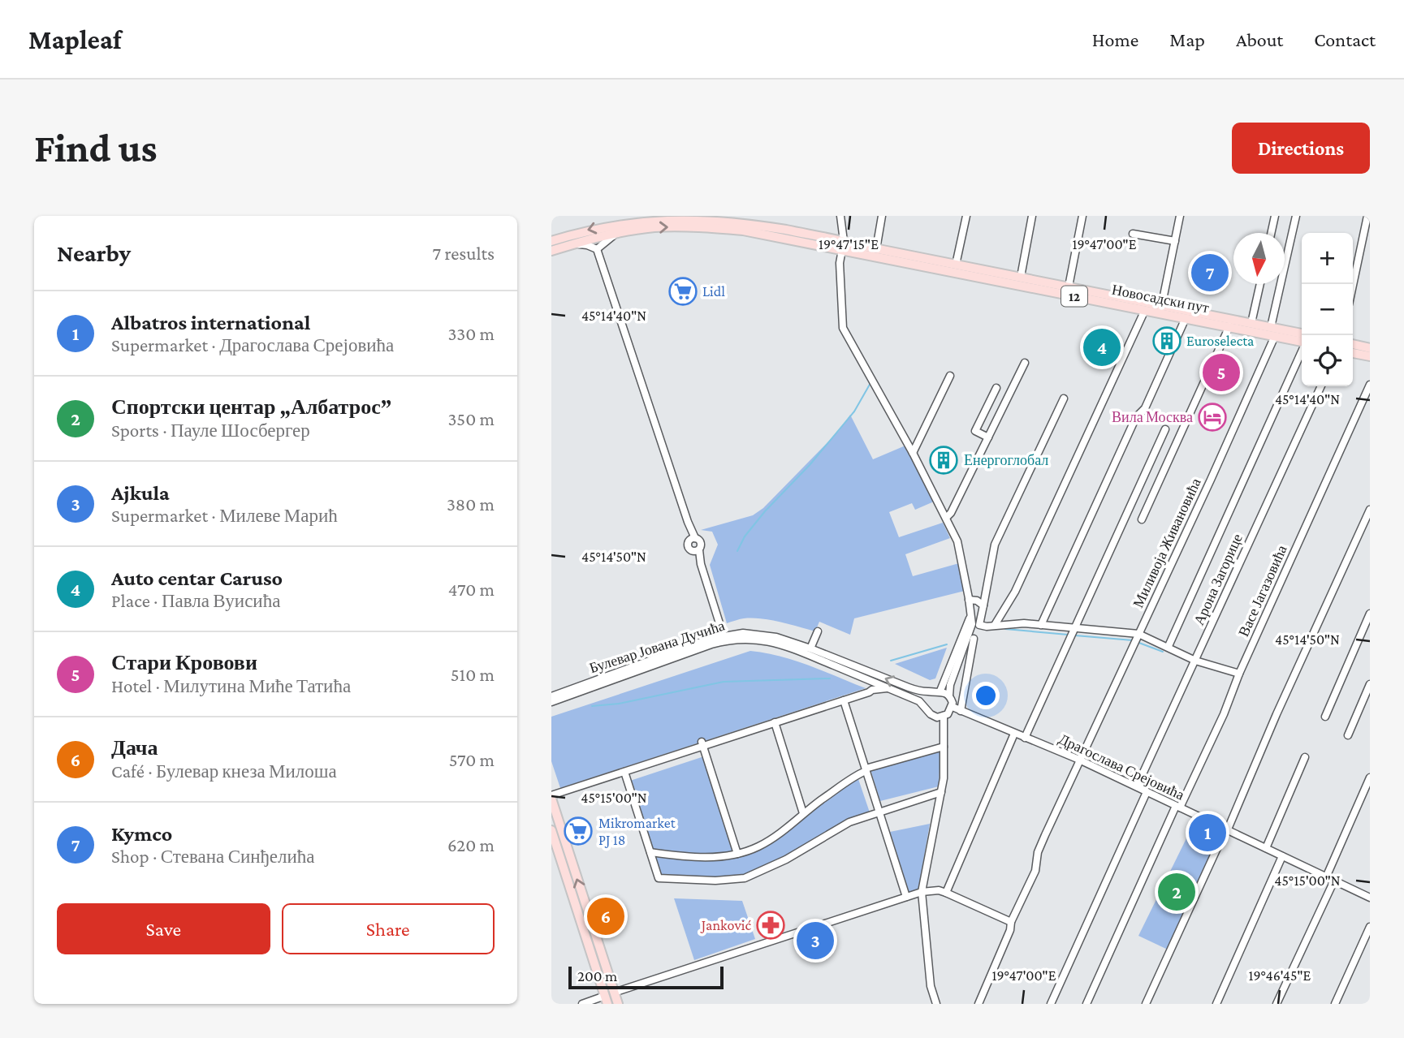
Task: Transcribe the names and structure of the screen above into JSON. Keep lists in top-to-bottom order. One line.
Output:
{"streets":{"main road":["12","Новосадски пут"],"street":["Миливоја Живановића","Арона Загорице","Васе Јагазовића","Булевар Јована Дучића","Драгослава Срејовића"]},"crossings":[["12","Новосадски пут"],["Новосадски пут","Миливоја Живановића"],["Миливоја Живановића","Драгослава Срејовића"],["Арона Загорице","Драгослава Срејовића"],["Васе Јагазовића","Драгослава Срејовића"],["Булевар Јована Дучића","Драгослава Срејовића"]],"places":{"supermarket":["Lidl","Mikromarket PJ 18"],"building":["Euroselecta","Енергоглобал"],"hotel":["Вила Москва"],"pharmacy":["Janković"]},"scale_bar":"200 m","north":"bottom","page":{"header":"Mapleaf","nav":["Home","Map","About","Contact"],"buttons":["Directions",["Save","Share"]],"title":"Find us","heading":["Nearby","7 results"],"map_buttons":["+","−"],"pins":["7","4","5","1","2","6","3"],"list":[{"mark":"1","name":"Albatros international","note":"Supermarket · Драгослава Срејовића","value":"330 m"},{"mark":"2","name":"Спортски центар „Албатрос”","note":"Sports · Пауле Шосбергер","value":"350 m"},{"mark":"3","name":"Ajkula","note":"Supermarket · Милеве Марић","value":"380 m"},{"mark":"4","name":"Auto centar Caruso","note":"Place · Павла Вуисића","value":"470 m"},{"mark":"5","name":"Стари Кровови","note":"Hotel · Милутина Миће Татића","value":"510 m"},{"mark":"6","name":"Дача","note":"Café · Булевар кнеза Милоша","value":"570 m"},{"mark":"7","name":"Kymco","note":"Shop · Стевана Синђелића","value":"620 m"}],"scale":"200 m"},"coordinates":["19°47'15\"E","19°47'00\"E","45°14'40\"N","45°14'50\"N","45°15'00\"N","19°46'45\"E"]}
